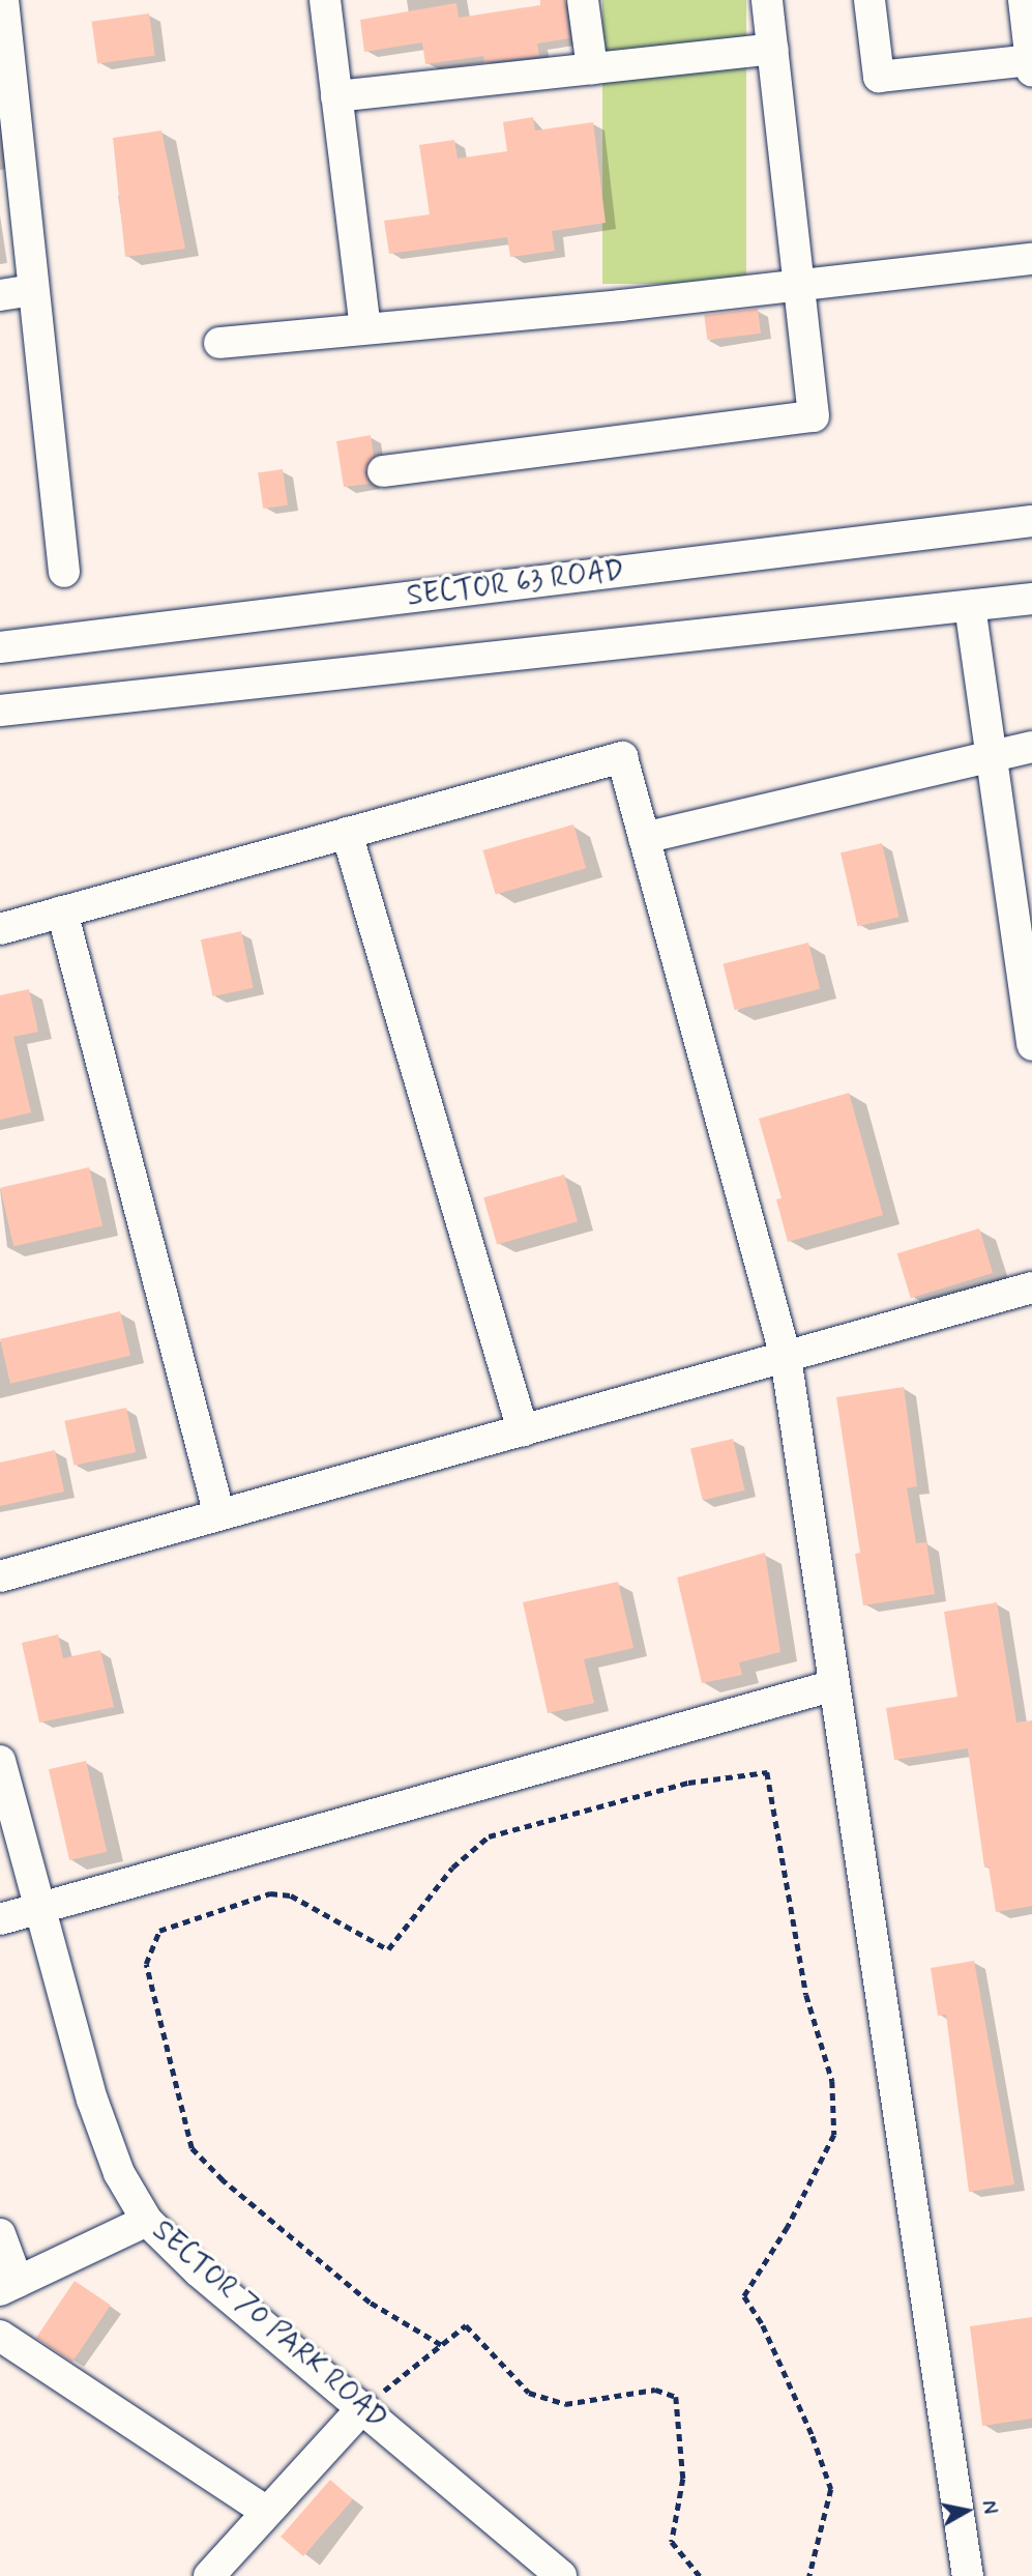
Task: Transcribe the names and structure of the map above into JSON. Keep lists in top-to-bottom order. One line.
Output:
{"streets":{"street":["SECTOR 63 ROAD","SECTOR 70 PARK ROAD"]},"north":"right"}
